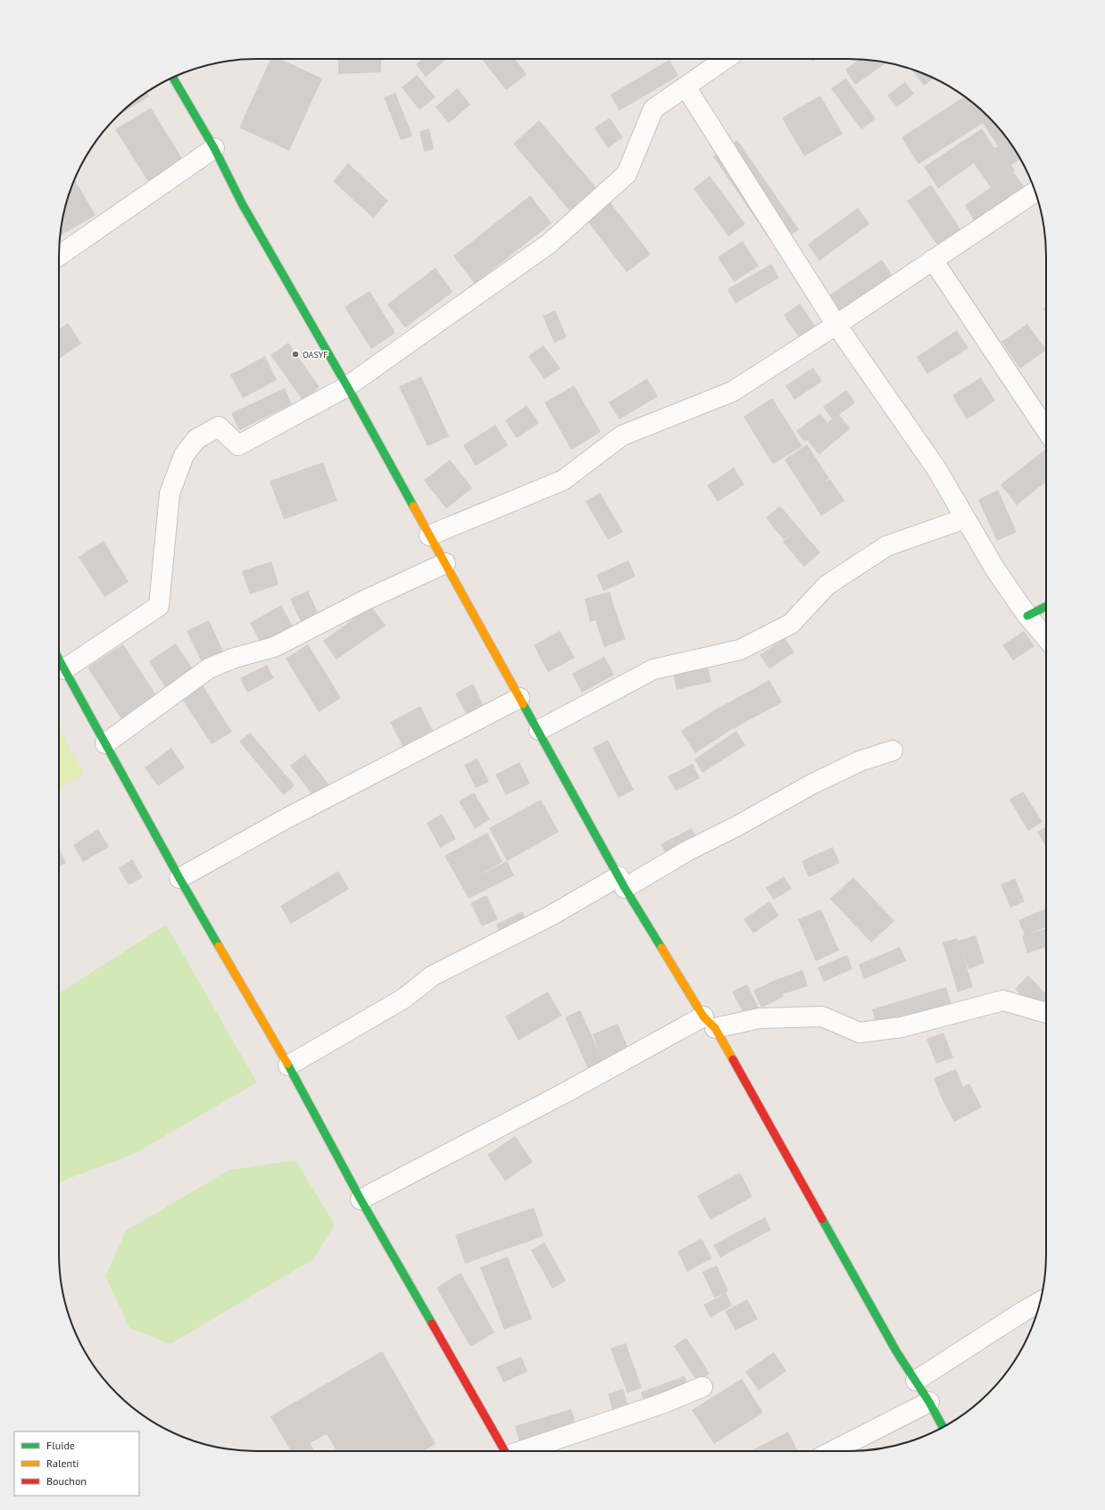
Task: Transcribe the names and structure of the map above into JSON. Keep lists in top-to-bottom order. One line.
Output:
{"places":["OASYF"],"legend":["Fluide","Ralenti","Bouchon"]}
